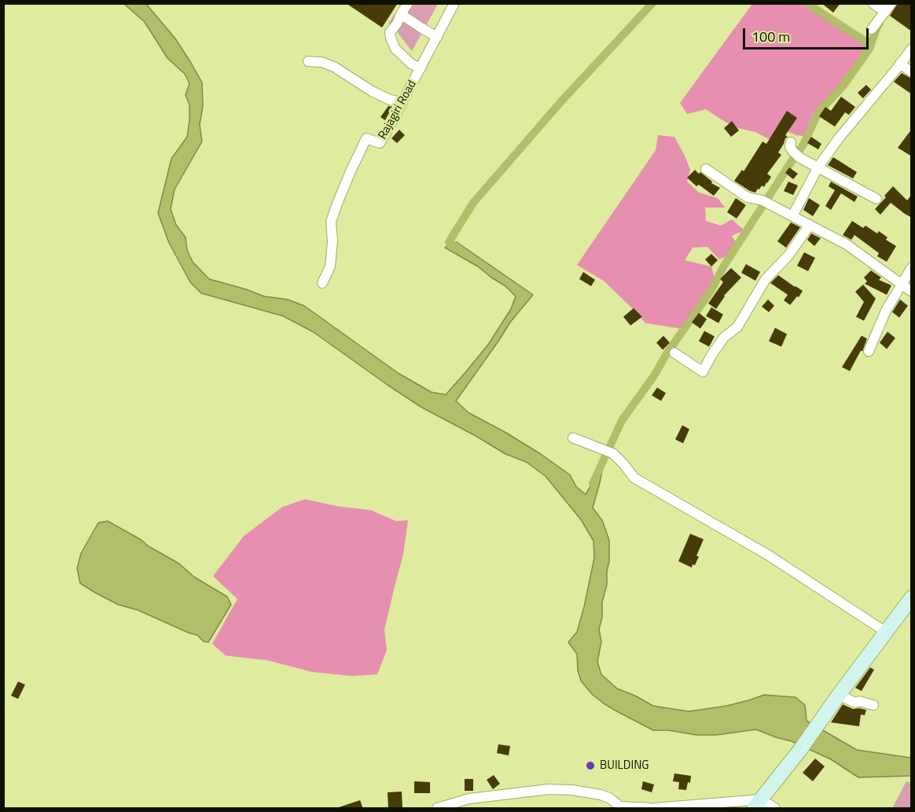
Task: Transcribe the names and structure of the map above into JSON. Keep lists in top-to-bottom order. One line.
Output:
{"streets":{"street":["Rajagiri Road"]},"places":["BUILDING"],"scale_bar":"100 m"}
